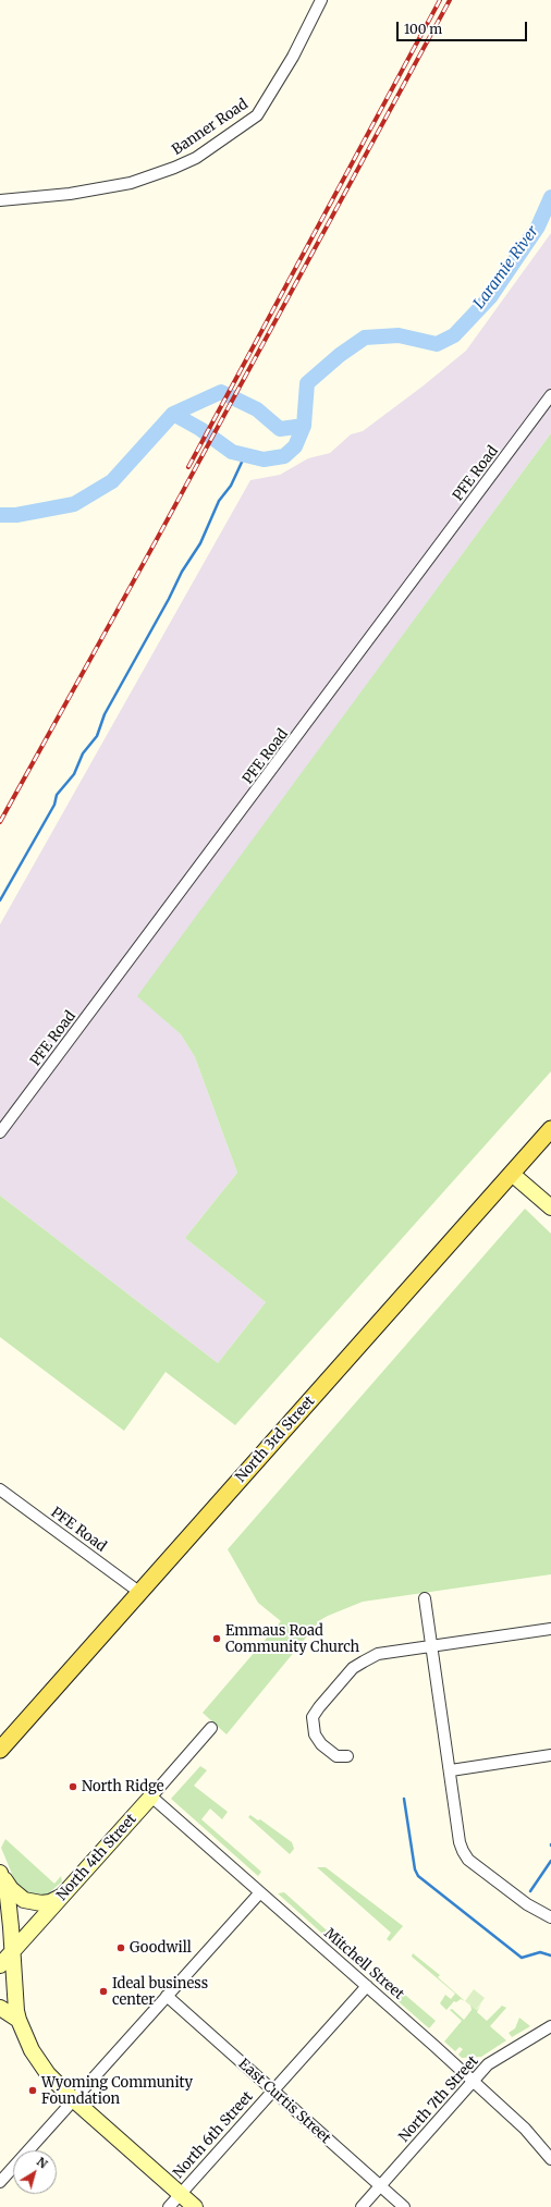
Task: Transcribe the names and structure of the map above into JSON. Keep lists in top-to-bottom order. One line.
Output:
{"streets":{"main road":["North 3rd Street","North 4th Street"],"street":["Banner Road","PFE Road","Mitchell Street","North 7th Street","East Curtis Street","North 6th Street"]},"crossings":[["PFE Road","North 3rd Street"],["North 4th Street","Mitchell Street"],["Mitchell Street","North 7th Street"],["Mitchell Street","North 6th Street"],["North 7th Street","East Curtis Street"],["East Curtis Street","North 6th Street"]],"water":["Laramie River"],"places":["Emmaus Road Community Church","North Ridge","Goodwill","Ideal business center","Wyoming Community Foundation"],"scale_bar":"100 m","north":"top right"}
